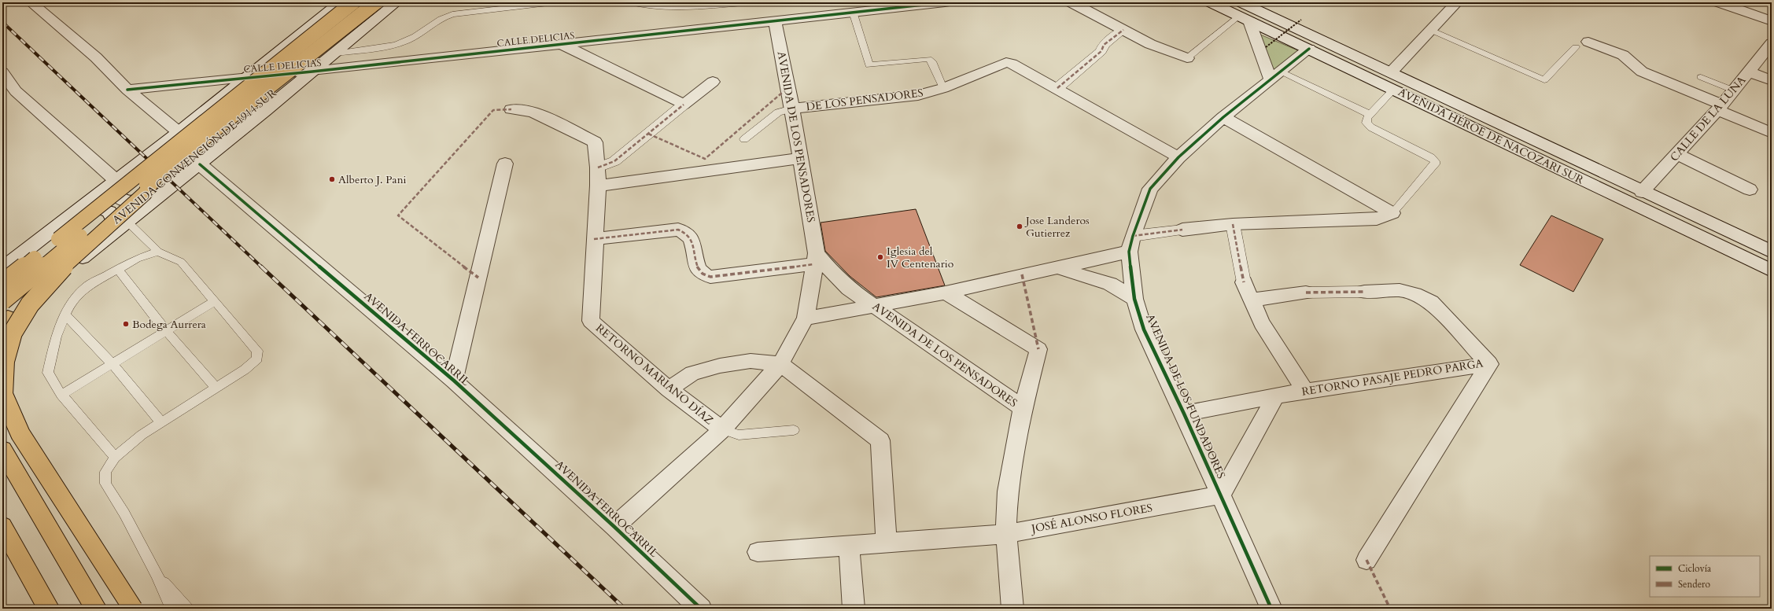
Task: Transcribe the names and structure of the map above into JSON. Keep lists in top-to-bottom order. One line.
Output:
{"streets":{"main road":["AVENIDA CONVENCIÓN DE 1914 SUR"],"street":["CALLE DELICIAS","DE LOS PENSADORES","CALLE DE LA LUNA","AVENIDA HÉROE DE NACOZARI SUR","AVENIDA DE LOS PENSADORES","AVENIDA FERROCARRIL","RETORNO MARIANO DÍAZ","RETORNO PASAJE PEDRO PARGA","AVENIDA DE LOS FUNDADORES","JOSÉ ALONSO FLORES"]},"crossings":[["CALLE DELICIAS","AVENIDA DE LOS PENSADORES"],["CALLE DELICIAS","AVENIDA CONVENCIÓN DE 1914 SUR"],["DE LOS PENSADORES","AVENIDA DE LOS PENSADORES"],["DE LOS PENSADORES","AVENIDA DE LOS FUNDADORES"],["CALLE DE LA LUNA","AVENIDA HÉROE DE NACOZARI SUR"],["AVENIDA HÉROE DE NACOZARI SUR","AVENIDA DE LOS FUNDADORES"],["AVENIDA DE LOS PENSADORES","AVENIDA FERROCARRIL"],["AVENIDA DE LOS PENSADORES","RETORNO MARIANO DÍAZ"],["AVENIDA DE LOS PENSADORES","JOSÉ ALONSO FLORES"],["AVENIDA CONVENCIÓN DE 1914 SUR","AVENIDA FERROCARRIL"],["RETORNO PASAJE PEDRO PARGA","AVENIDA DE LOS FUNDADORES"],["AVENIDA DE LOS FUNDADORES","JOSÉ ALONSO FLORES"]],"places":["Alberto J. Pani","Jose Landeros Gutierrez","Iglesia del IV Centenario","Bodega Aurrera"],"legend":["Ciclovía","Sendero"]}
